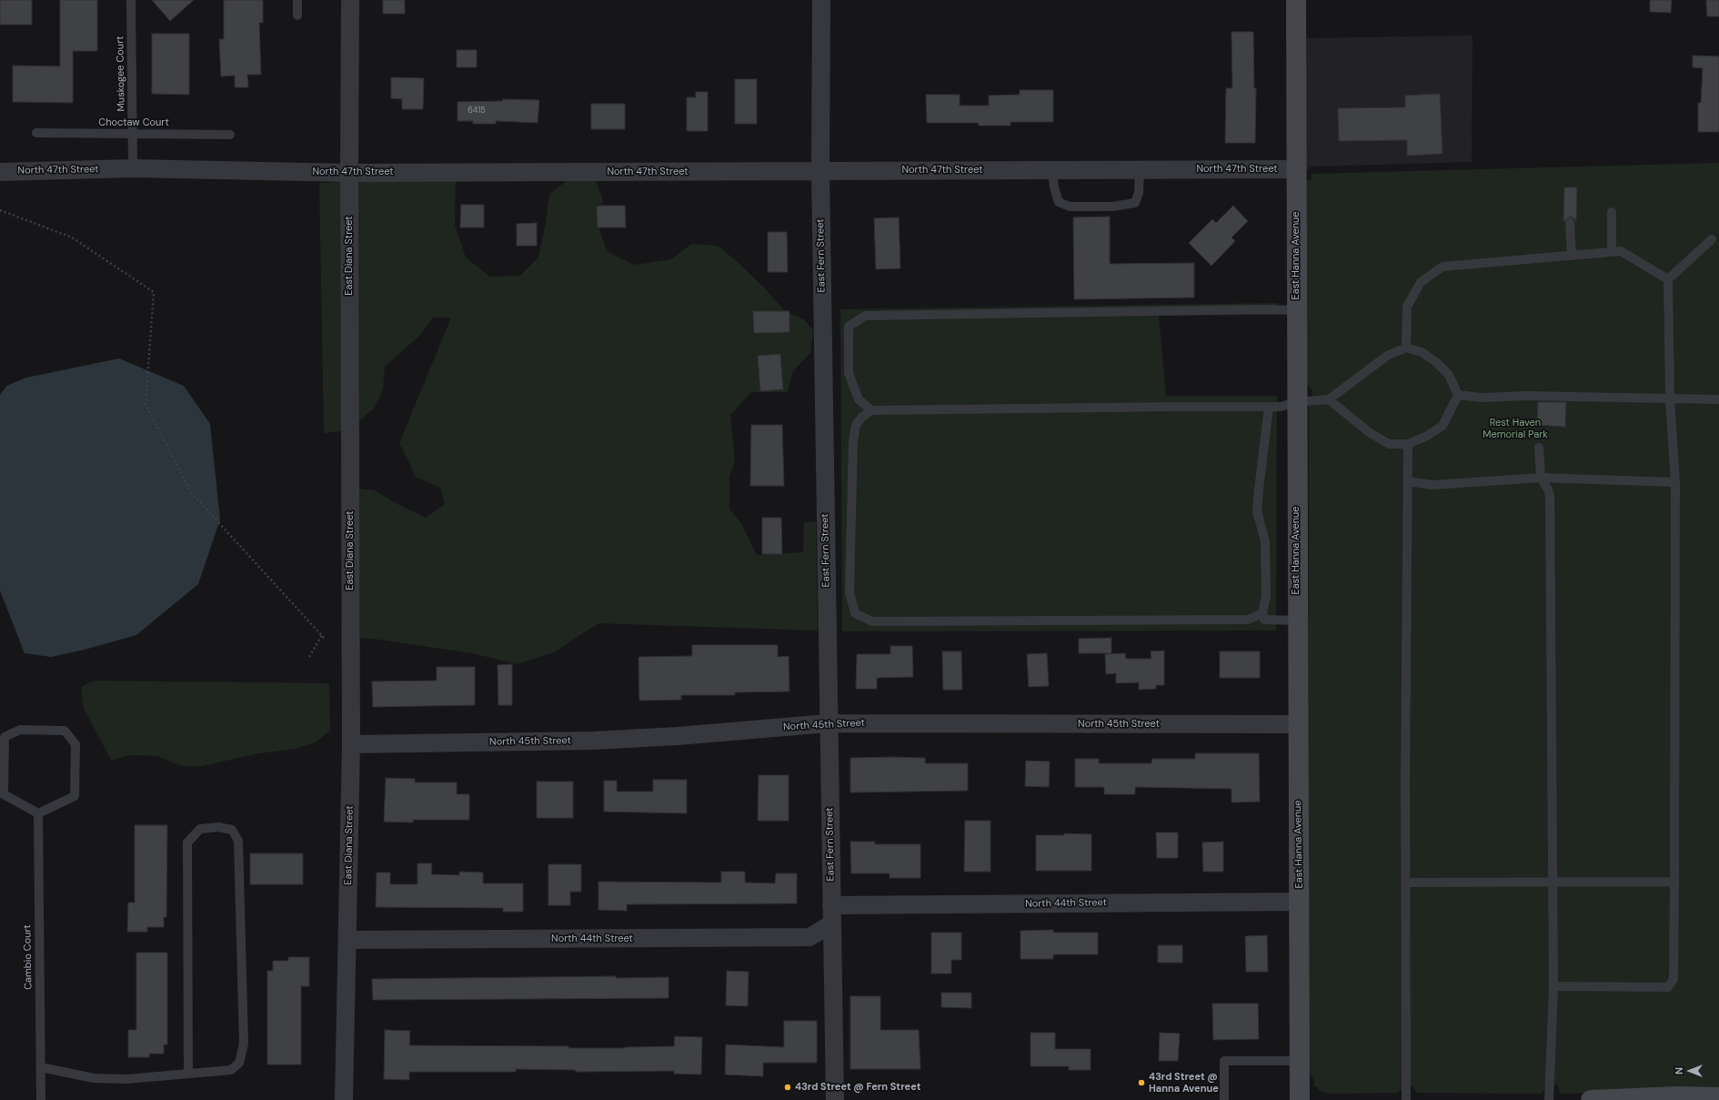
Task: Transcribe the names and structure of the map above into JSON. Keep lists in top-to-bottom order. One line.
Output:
{"streets":{"street":["North 47th Street","East Diana Street","East Fern Street","East Hanna Avenue","North 45th Street","North 44th Street"],"lane":["Muskogee Court","Choctaw Court","Cambio Court"]},"crossings":[["Muskogee Court","Choctaw Court"],["Muskogee Court","North 47th Street"],["North 47th Street","East Diana Street"],["North 47th Street","East Fern Street"],["North 47th Street","East Hanna Avenue"],["East Diana Street","North 45th Street"],["East Diana Street","North 44th Street"],["East Fern Street","North 45th Street"],["East Fern Street","North 44th Street"],["East Hanna Avenue","North 45th Street"],["East Hanna Avenue","North 44th Street"]],"parks":["Rest Haven Memorial Park"],"places":["43rd Street @ Hanna Avenue","43rd Street @ Fern Street"],"house_numbers":["6415"],"north":"left"}
